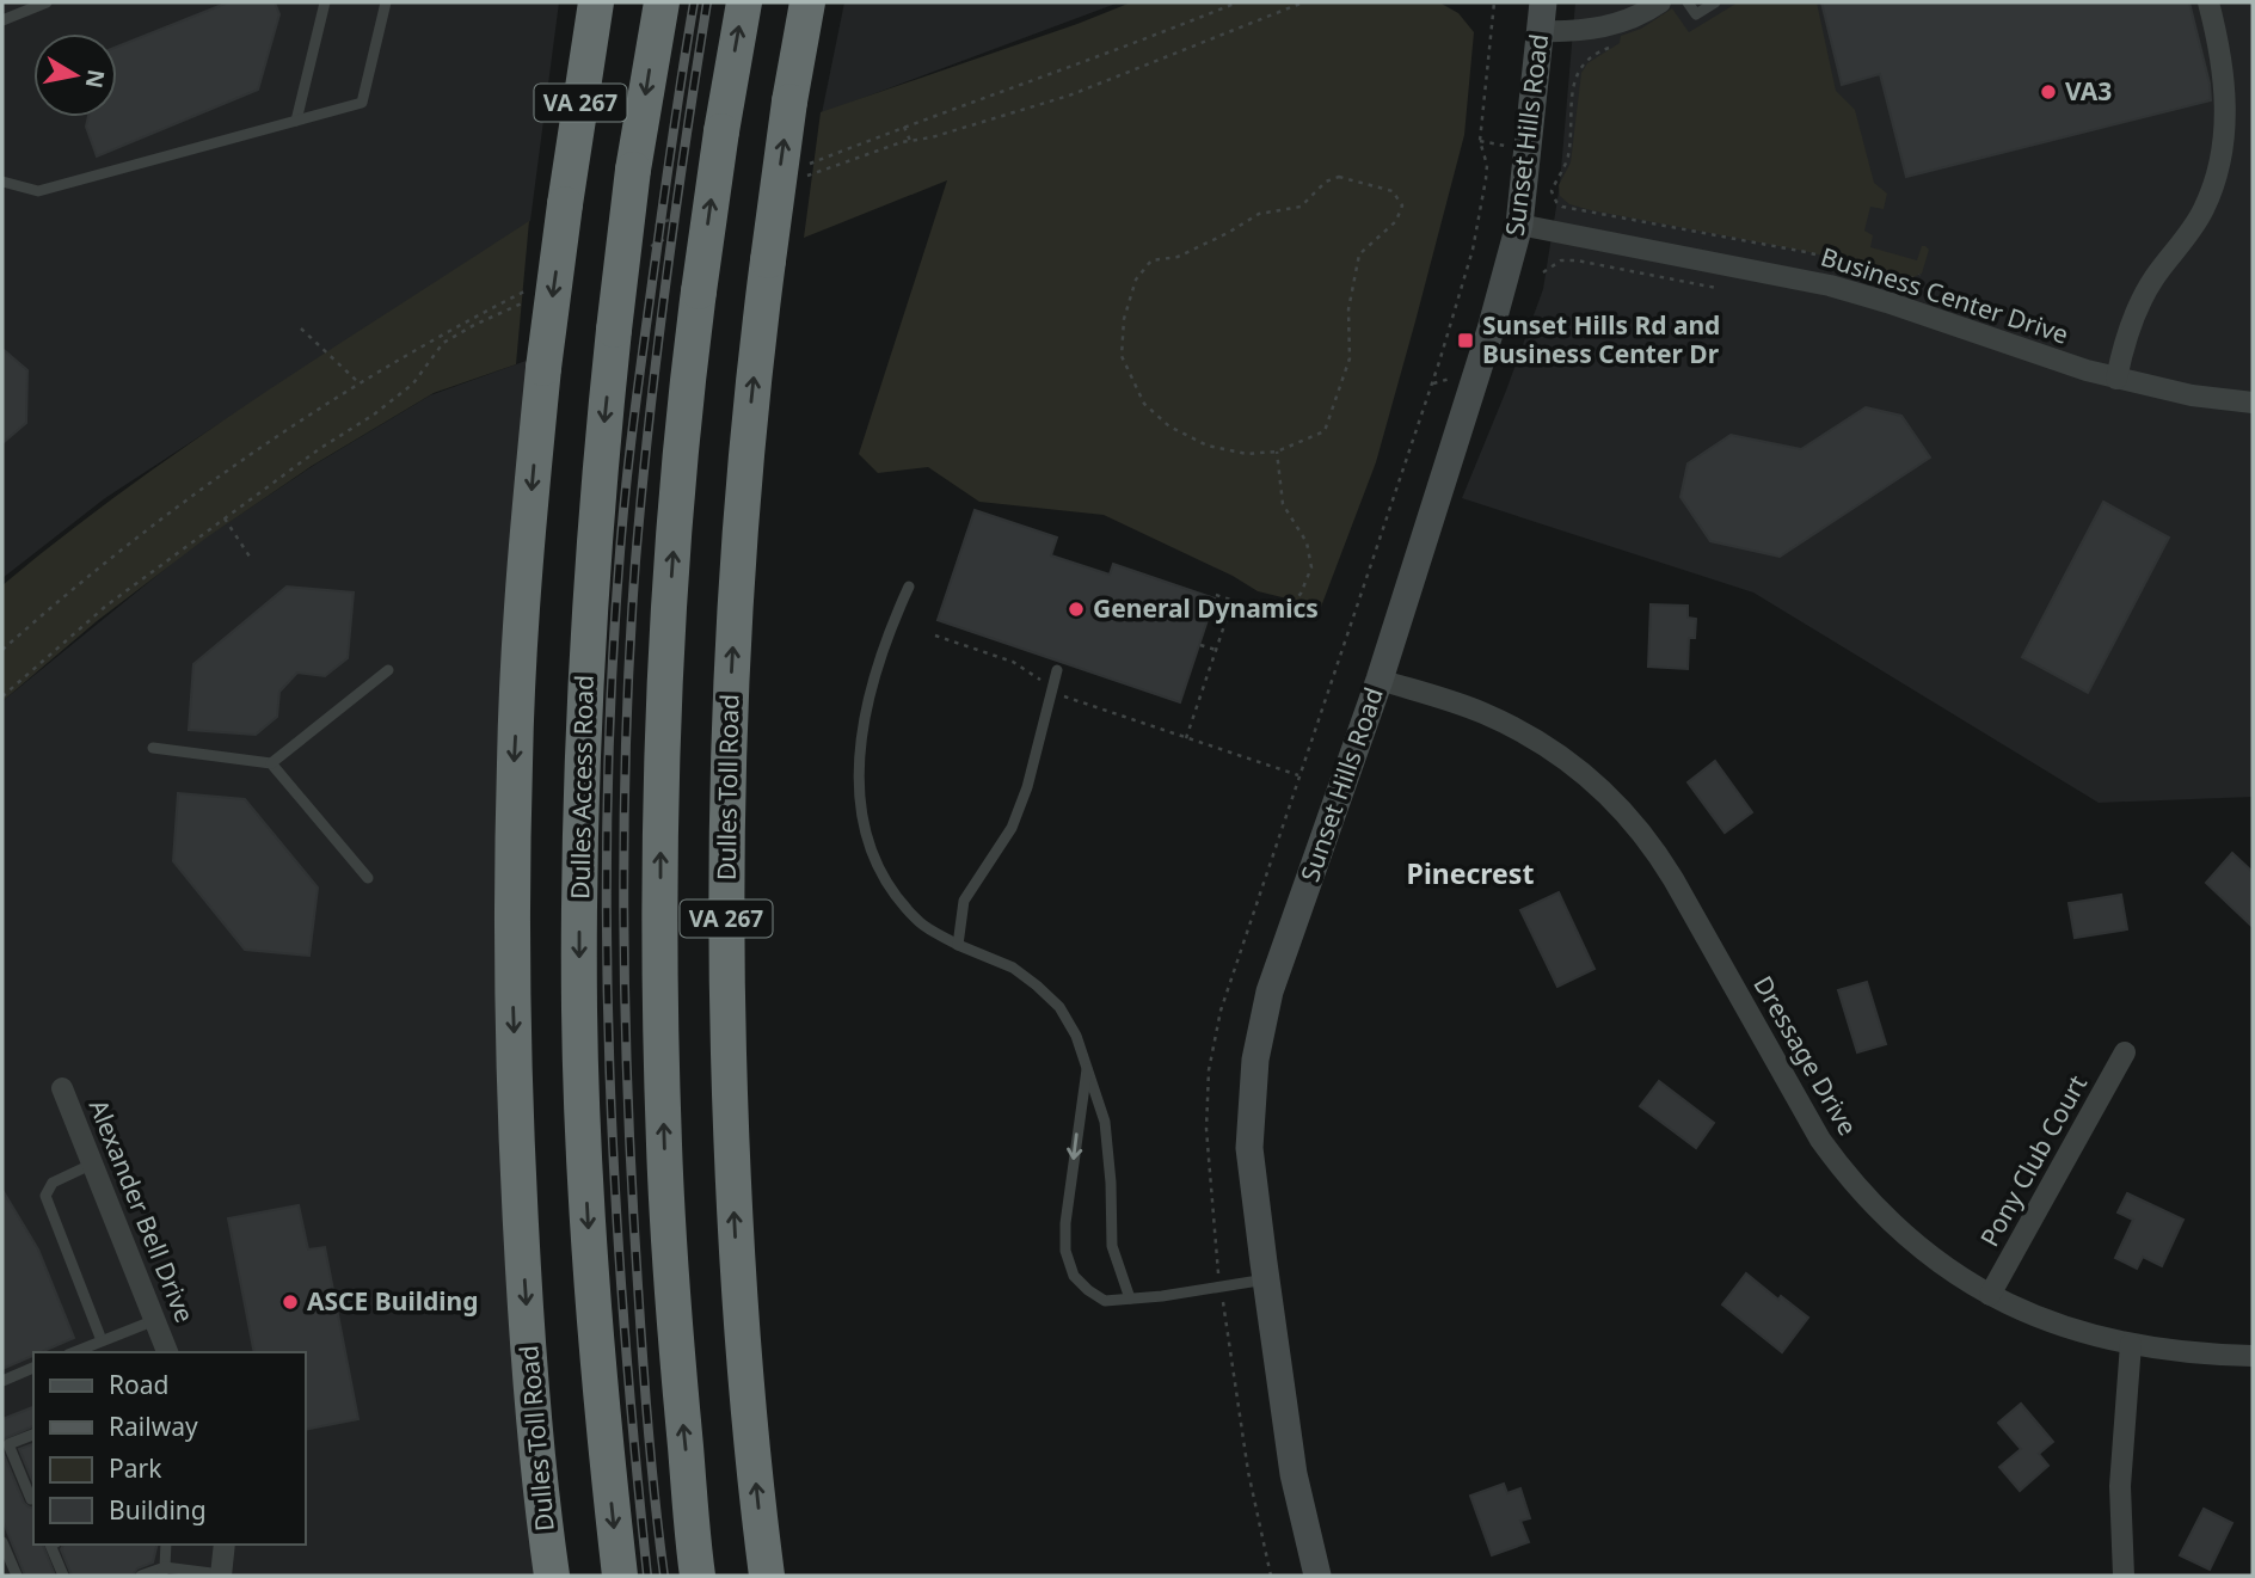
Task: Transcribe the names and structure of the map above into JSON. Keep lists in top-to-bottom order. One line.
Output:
{"streets":{"highway":["VA 267","Dulles Access Road","Dulles Toll Road"],"main road":["Sunset Hills Road"],"street":["Business Center Drive","Dressage Drive","Pony Club Court","Alexander Bell Drive"]},"crossings":[["Sunset Hills Road","Business Center Drive"],["Sunset Hills Road","Dressage Drive"],["Dressage Drive","Pony Club Court"]],"districts":["Pinecrest"],"places":{"other":["VA3","General Dynamics","ASCE Building"],"transit":["Sunset Hills Rd and Business Center Dr"]},"legend":["Road","Railway","Park","Building"],"north":"right"}
